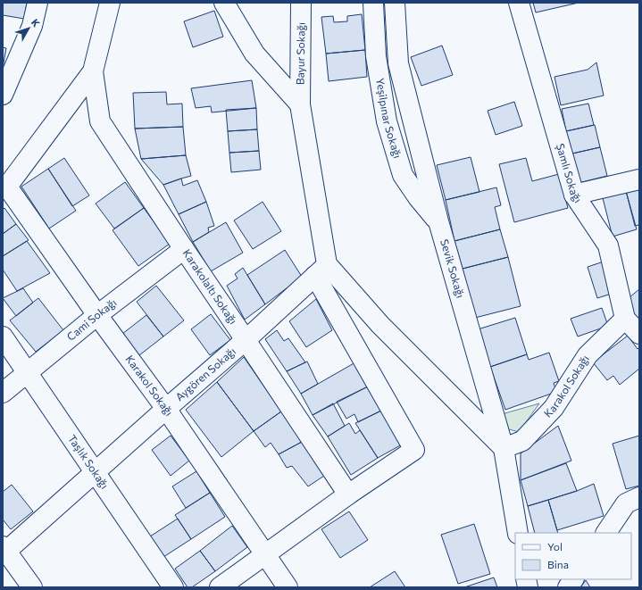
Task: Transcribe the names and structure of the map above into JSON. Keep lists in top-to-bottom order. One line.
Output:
{"streets":{"street":["Bayur Sokağı","Yeşilpınar Sokağı","Şamlı Sokağı","Sevik Sokağı","Karakolaltı Sokağı","Cami Sokağı","Aygören Sokağı","Karakol Sokağı","Taşlık Sokağı"]},"crossings":[["Bayur Sokağı","Aygören Sokağı"],["Yeşilpınar Sokağı","Sevik Sokağı"],["Şamlı Sokağı","Karakol Sokağı"],["Sevik Sokağı","Karakol Sokağı"],["Karakolaltı Sokağı","Cami Sokağı"],["Karakolaltı Sokağı","Aygören Sokağı"],["Cami Sokağı","Karakol Sokağı"],["Cami Sokağı","Taşlık Sokağı"],["Aygören Sokağı","Karakol Sokağı"],["Aygören Sokağı","Taşlık Sokağı"]],"legend":["Yol","Bina"],"north":"top right"}
